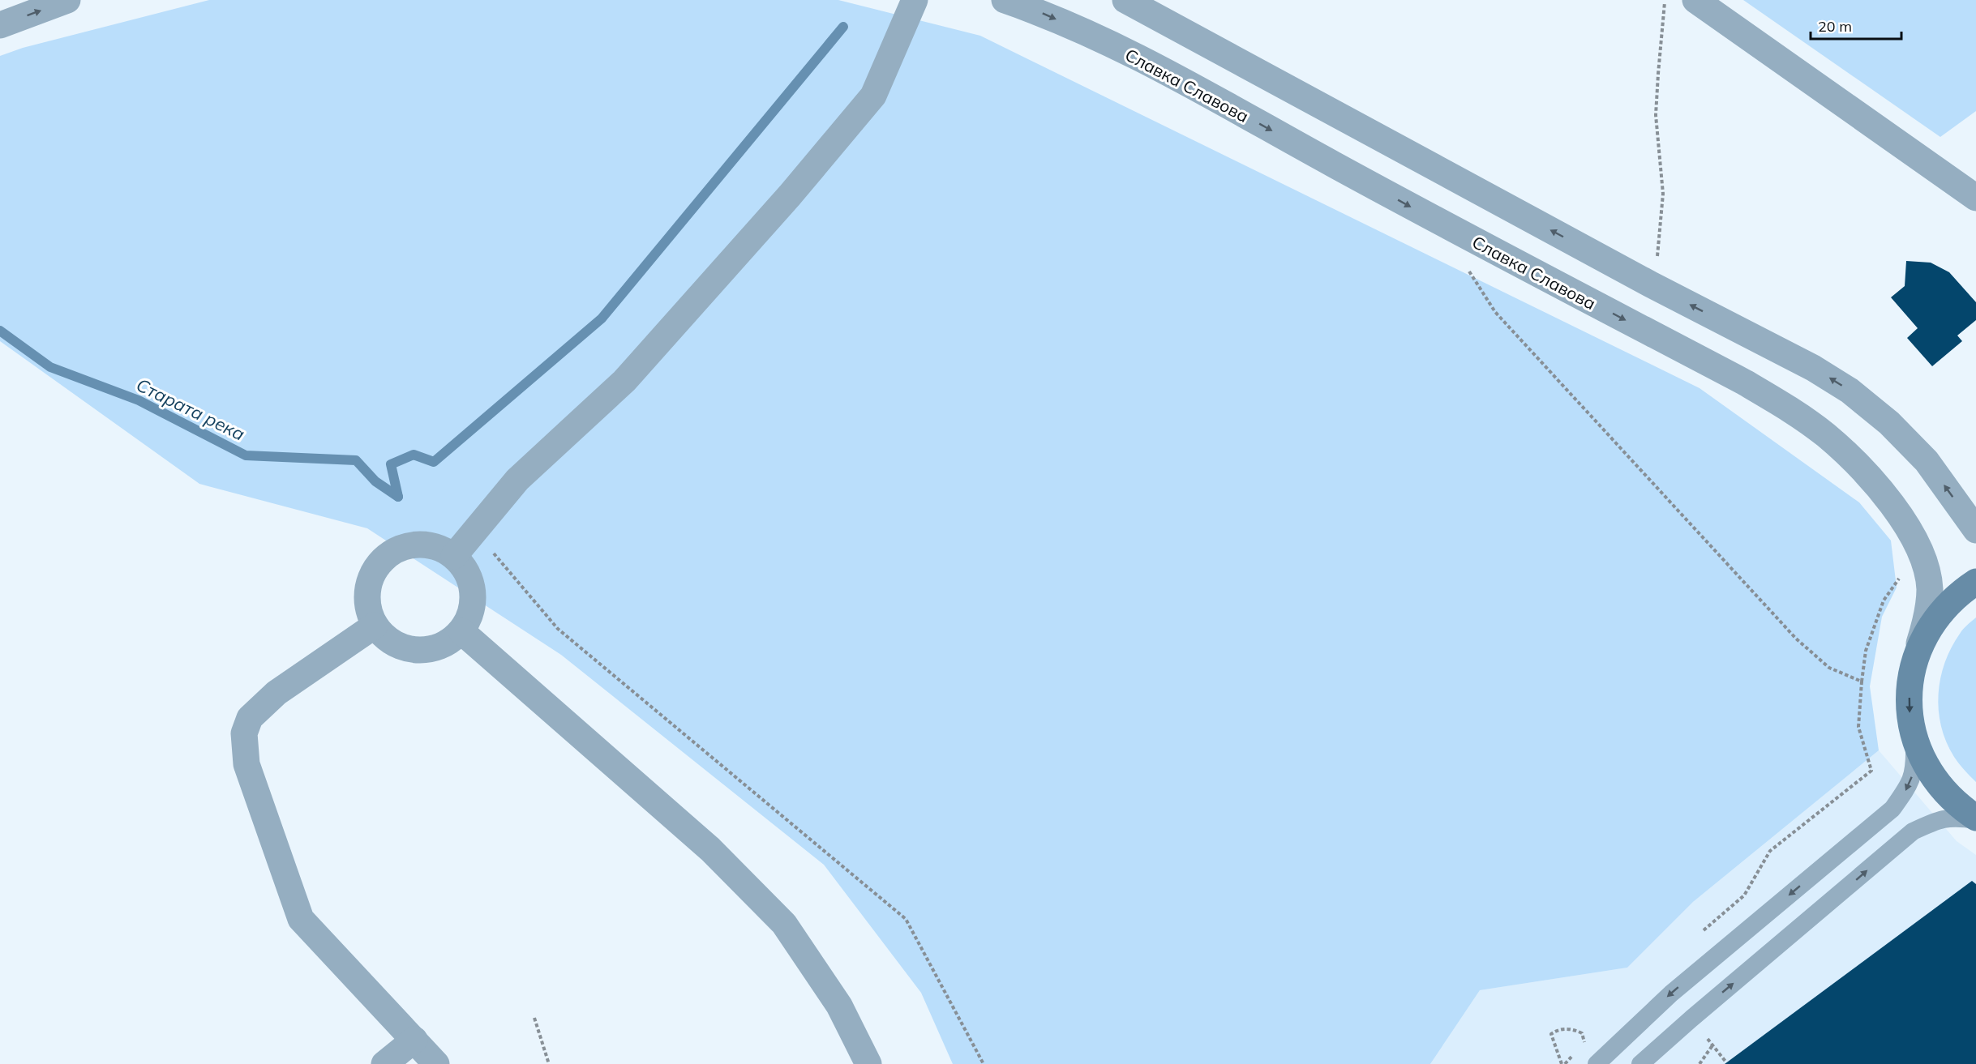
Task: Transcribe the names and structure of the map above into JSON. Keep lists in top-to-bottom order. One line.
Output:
{"streets":{"street":["Славка Славова"]},"water":["Старата река"],"scale_bar":"20 m"}
